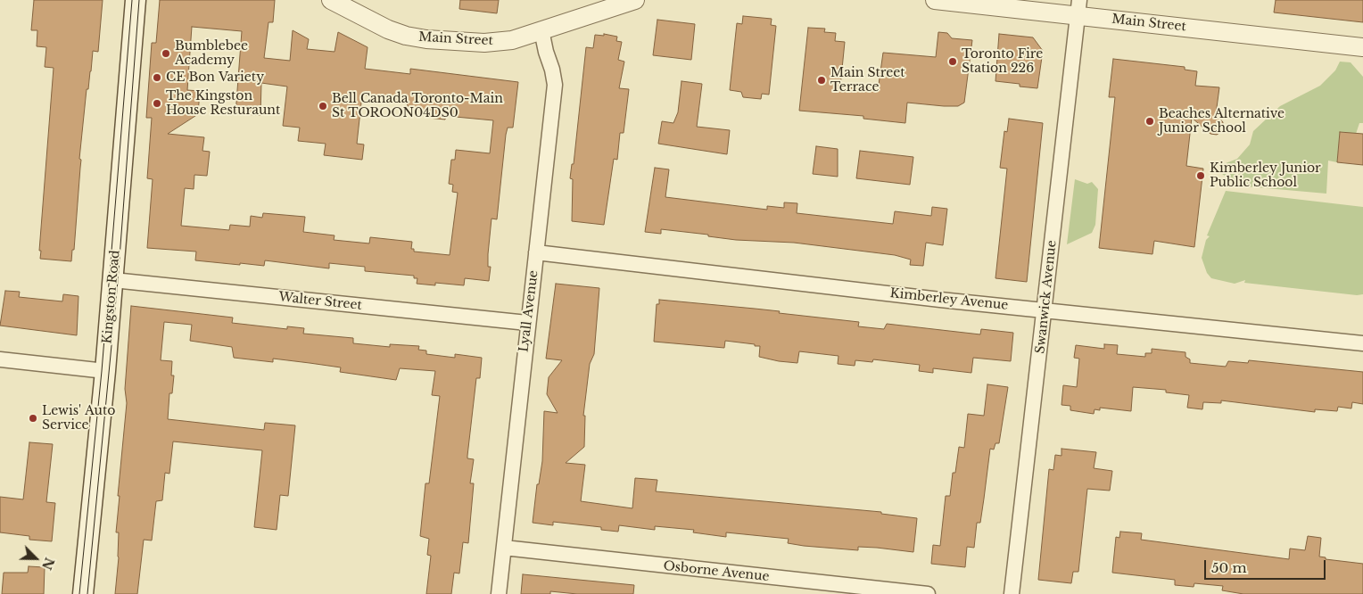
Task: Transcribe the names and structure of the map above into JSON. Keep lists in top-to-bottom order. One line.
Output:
{"streets":{"main road":["Kingston Road"],"street":["Main Street","Swanwick Avenue","Kimberley Avenue","Walter Street","Lyall Avenue","Osborne Avenue"]},"crossings":[["Main Street","Swanwick Avenue"],["Main Street","Lyall Avenue"],["Kingston Road","Walter Street"],["Swanwick Avenue","Kimberley Avenue"],["Kimberley Avenue","Lyall Avenue"],["Walter Street","Lyall Avenue"],["Lyall Avenue","Osborne Avenue"]],"places":["Bumblebee Academy","Toronto Fire Station 226","CE Bon Variety","Main Street Terrace","The Kingston House Resturaunt","Bell Canada Toronto-Main St TOROON04DS0","Beaches Alternative Junior School","Kimberley Junior Public School","Lewis' Auto Service"],"scale_bar":"50 m","north":"bottom right"}
